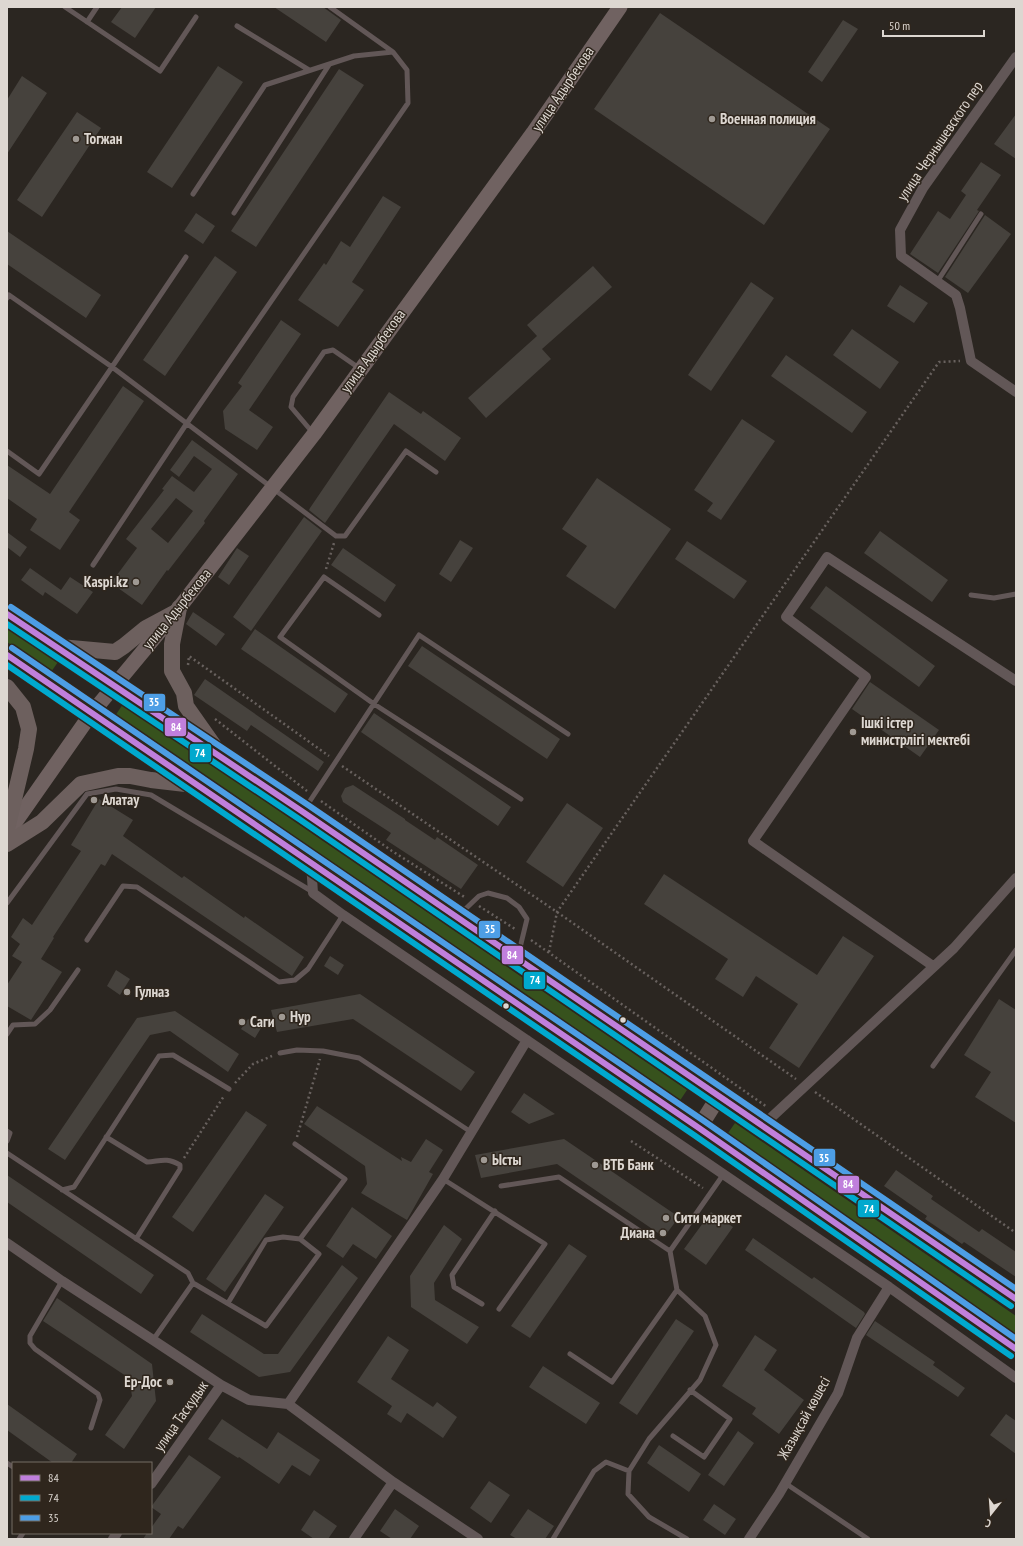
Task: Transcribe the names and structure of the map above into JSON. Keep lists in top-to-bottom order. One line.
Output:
{"streets":{"main road":["улица Адырбекова"],"street":["улица Чернышевского пер","улица Таскудык","Жазықсай көшесі"]},"places":["Военная полиция","Тогжан","Kaspi.kz","Ішкі істер министрлігі мектебі","Алатау","Гулназ","Нур","Саги","Ысты","ВТБ Банк","Сити маркет","Диана","Ер-Дос"],"lines":["transit line 35","transit line 84","transit line 74"],"legend":["84","74","35"],"scale_bar":"50 m","north":"bottom"}
